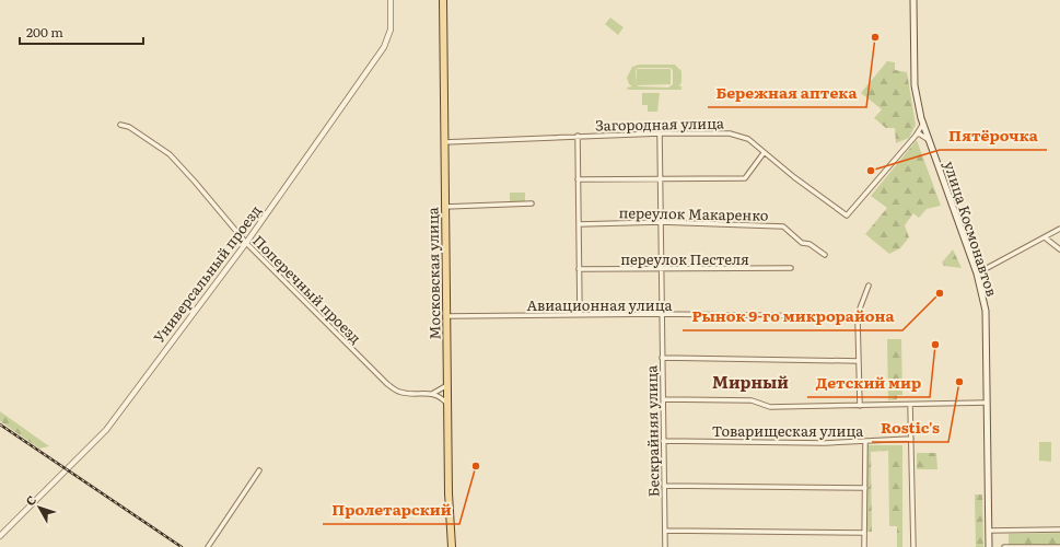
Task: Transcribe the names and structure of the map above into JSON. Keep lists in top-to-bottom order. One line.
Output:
{"streets":{"main road":["улица Космонавтов","Московская улица"],"street":["Загородная улица","переулок Макаренко","переулок Пестеля","Универсальный проезд","Поперечный проезд","Авиационная улица","Товарищеская улица","Бескрайняя улица"]},"crossings":[["Загородная улица","улица Космонавтов"],["Загородная улица","Московская улица"],["Загородная улица","Бескрайняя улица"],["переулок Макаренко","Бескрайняя улица"],["переулок Пестеля","Бескрайняя улица"],["Универсальный проезд","Поперечный проезд"],["Московская улица","Поперечный проезд"],["Московская улица","Авиационная улица"],["Авиационная улица","Бескрайняя улица"],["Товарищеская улица","Бескрайняя улица"]],"districts":["Мирный"],"places":["Бережная аптека","Пятёрочка","Рынок 9-го микрорайона","Детский мир","Rostic's","Пролетарский"],"scale_bar":"200 m","north":"top left"}
